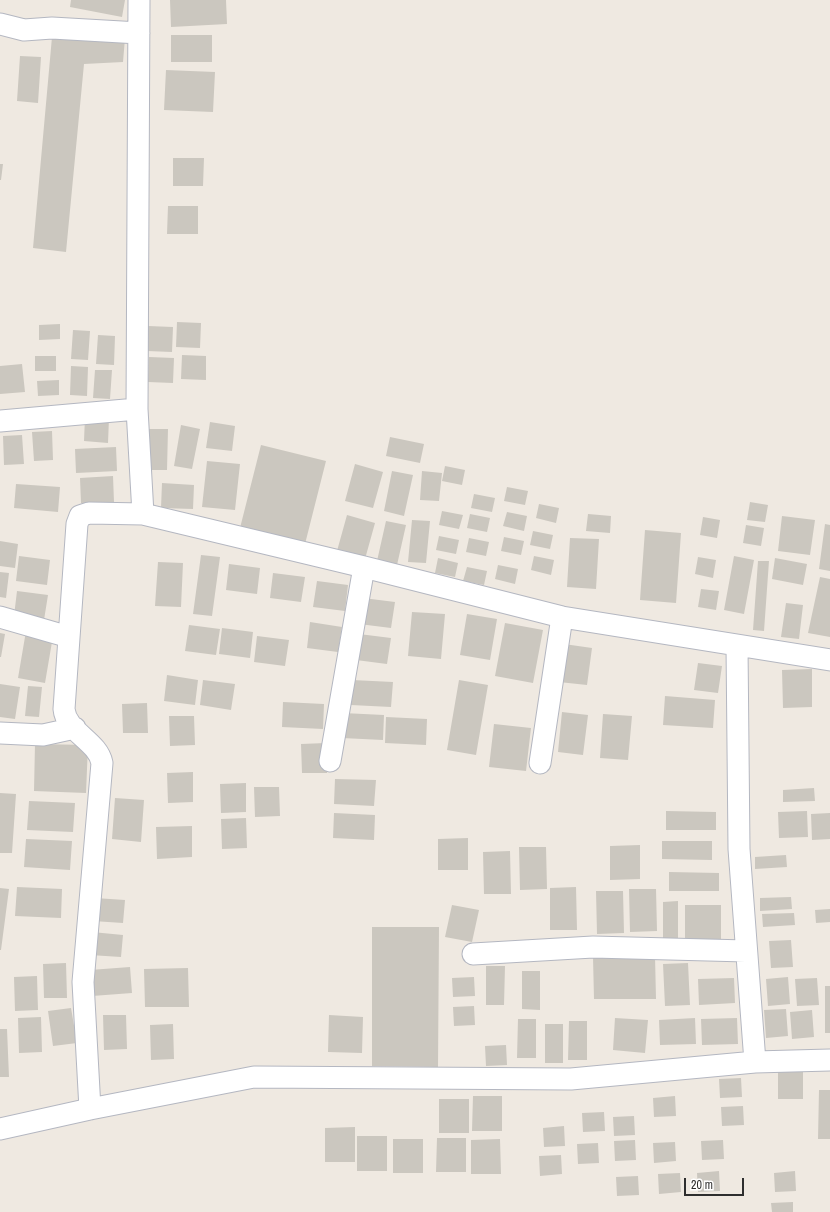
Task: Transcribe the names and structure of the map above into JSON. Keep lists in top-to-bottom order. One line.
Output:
{"scale_bar":"20 m"}
